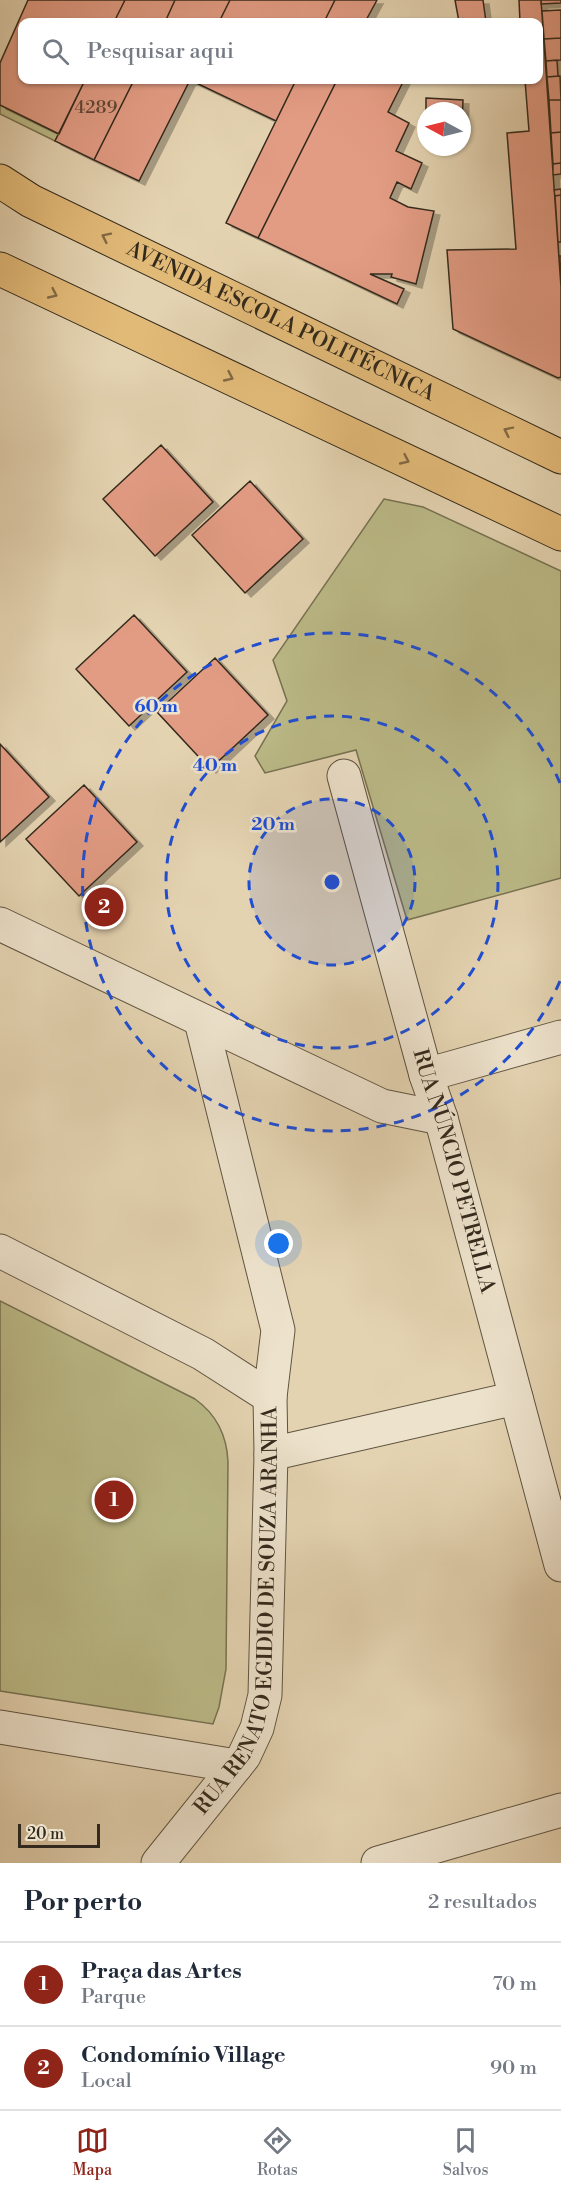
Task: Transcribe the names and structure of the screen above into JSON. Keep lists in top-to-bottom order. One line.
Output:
{"streets":{"highway":["AVENIDA ESCOLA POLITÉCNICA"],"street":["RUA NÚNCIO PETRELLA","RUA RENATO EGIDIO DE SOUZA ARANHA"]},"house_numbers":["4289"],"scale_bar":"20 m","north":"left","page":{"search":"Pesquisar aqui","pins":["2","1"],"scale":"20 m","heading":["Por perto","2 resultados"],"list":[{"mark":"1","name":"Praça das Artes","note":"Parque","value":"70 m"},{"mark":"2","name":"Condomínio Village","note":"Local","value":"90 m"}],"nav":["Mapa","Rotas","Salvos"]},"rings":["60 m","40 m","20 m"]}
